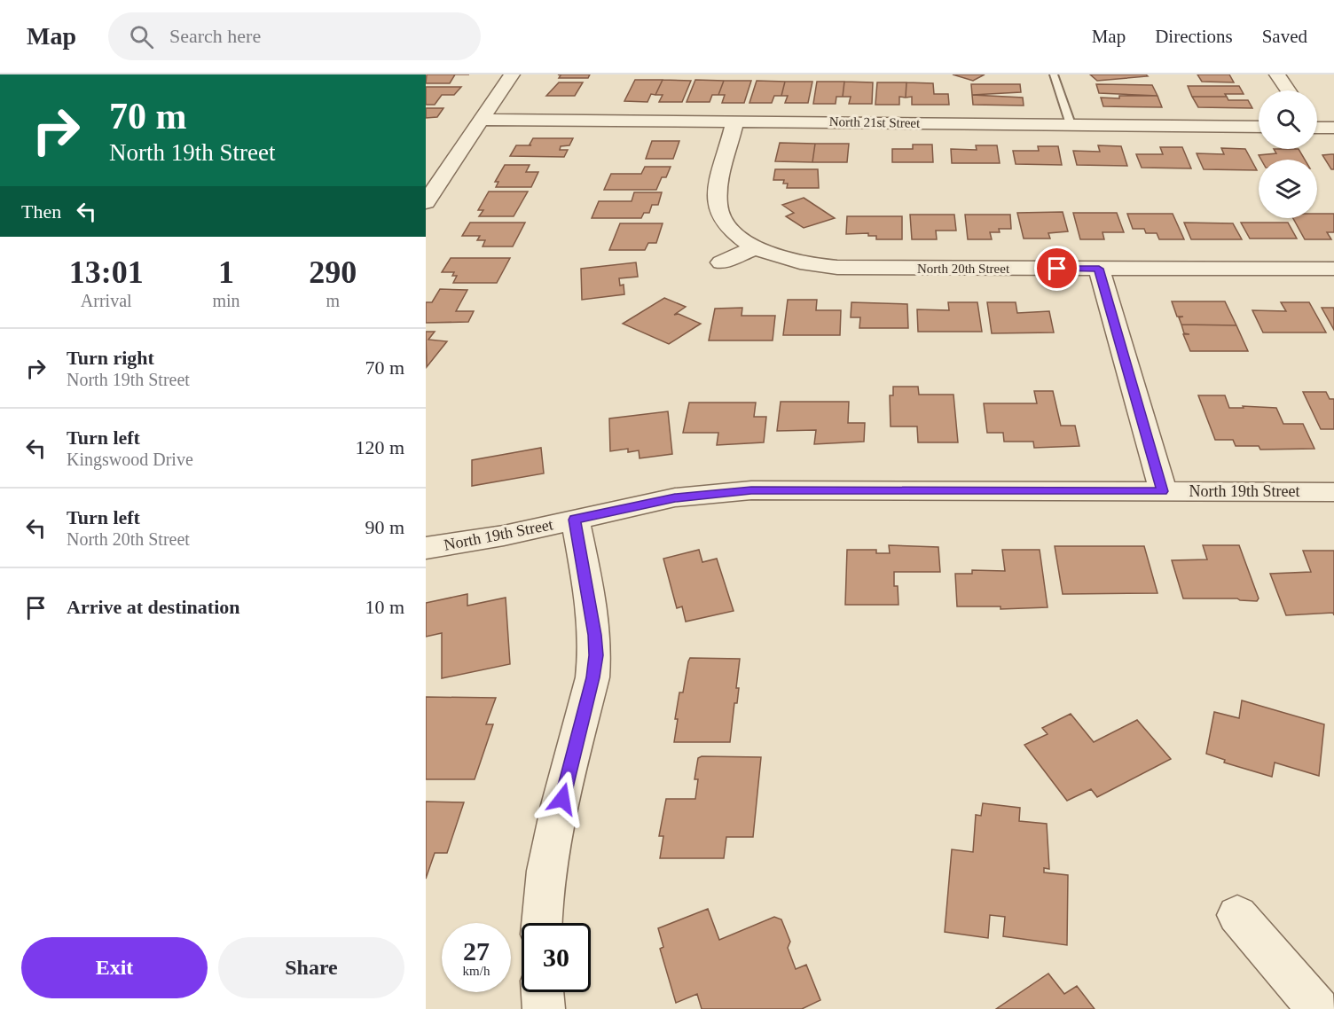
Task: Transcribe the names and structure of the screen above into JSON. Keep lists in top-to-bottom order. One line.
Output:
{"streets":{"street":["North 21st Street","North 20th Street","North 19th Street"]},"crossings":[["North 21st Street","North 20th Street"]],"page":{"header":"Map","search":"Search here","nav":["Map","Directions","Saved"],"turn":["70 m","North 19th Street"],"then":"Then","eta":["13:01","Arrival","1","min","290","m"],"list":[{"name":"Turn right","note":"North 19th Street","value":"70 m"},{"name":"Turn left","note":"Kingswood Drive","value":"120 m"},{"name":"Turn left","note":"North 20th Street","value":"90 m"},{"name":"Arrive at destination","value":"10 m"}],"speed":"27 km/h","limit":"30","buttons":["Exit","Share"]}}
